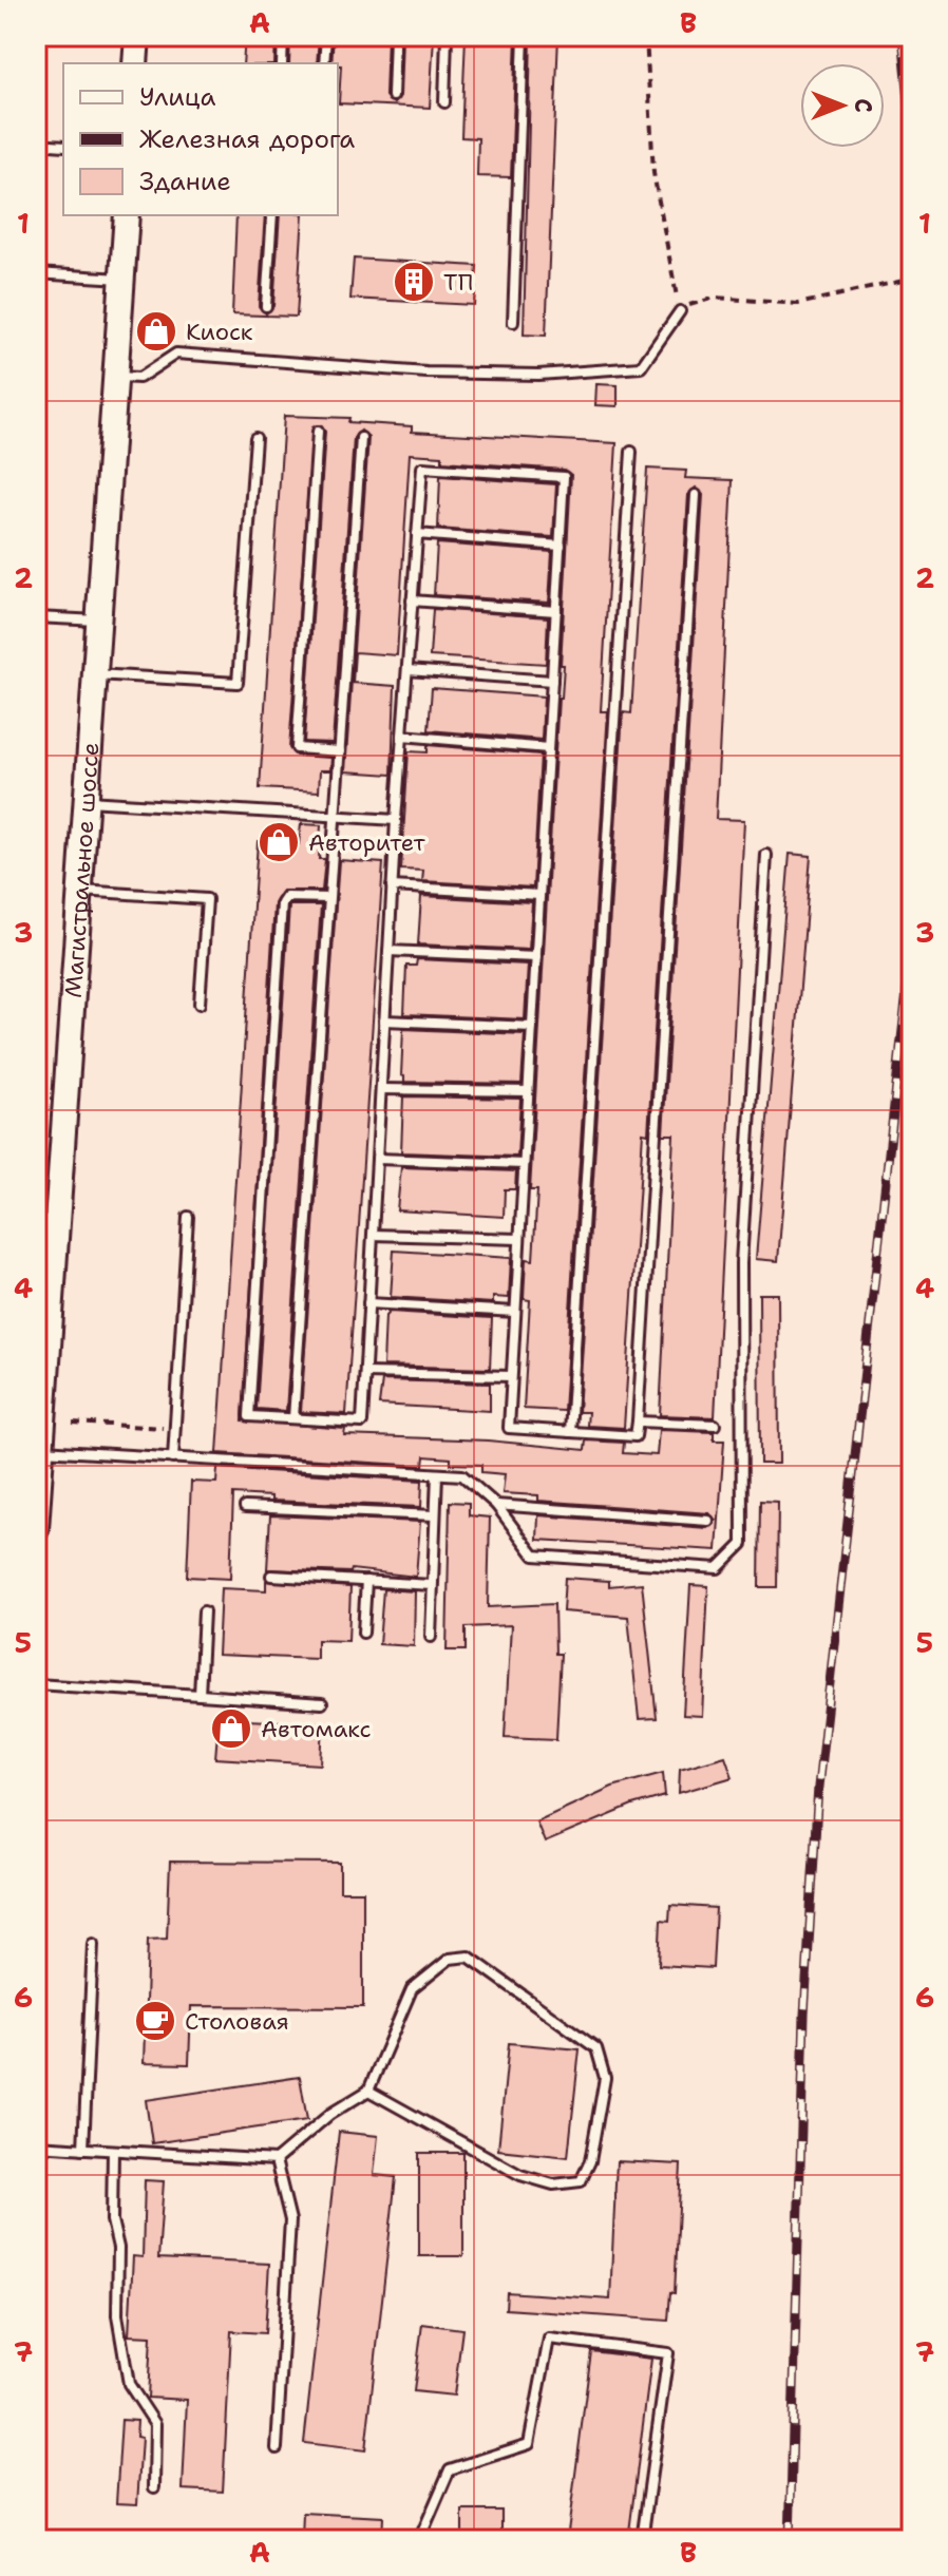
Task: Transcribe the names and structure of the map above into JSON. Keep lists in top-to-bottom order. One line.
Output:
{"streets":{"main road":["Магистральное шоссе"]},"places":{"building":["ТП"],"shop":["Киоск","Авторитет","Автомакс"],"cafe":["Столовая"]},"legend":["Улица","Железная дорога","Здание"],"north":"right","grid":{"columns":["A","B"],"rows":["1","2","3","4","5","6","7"]}}
